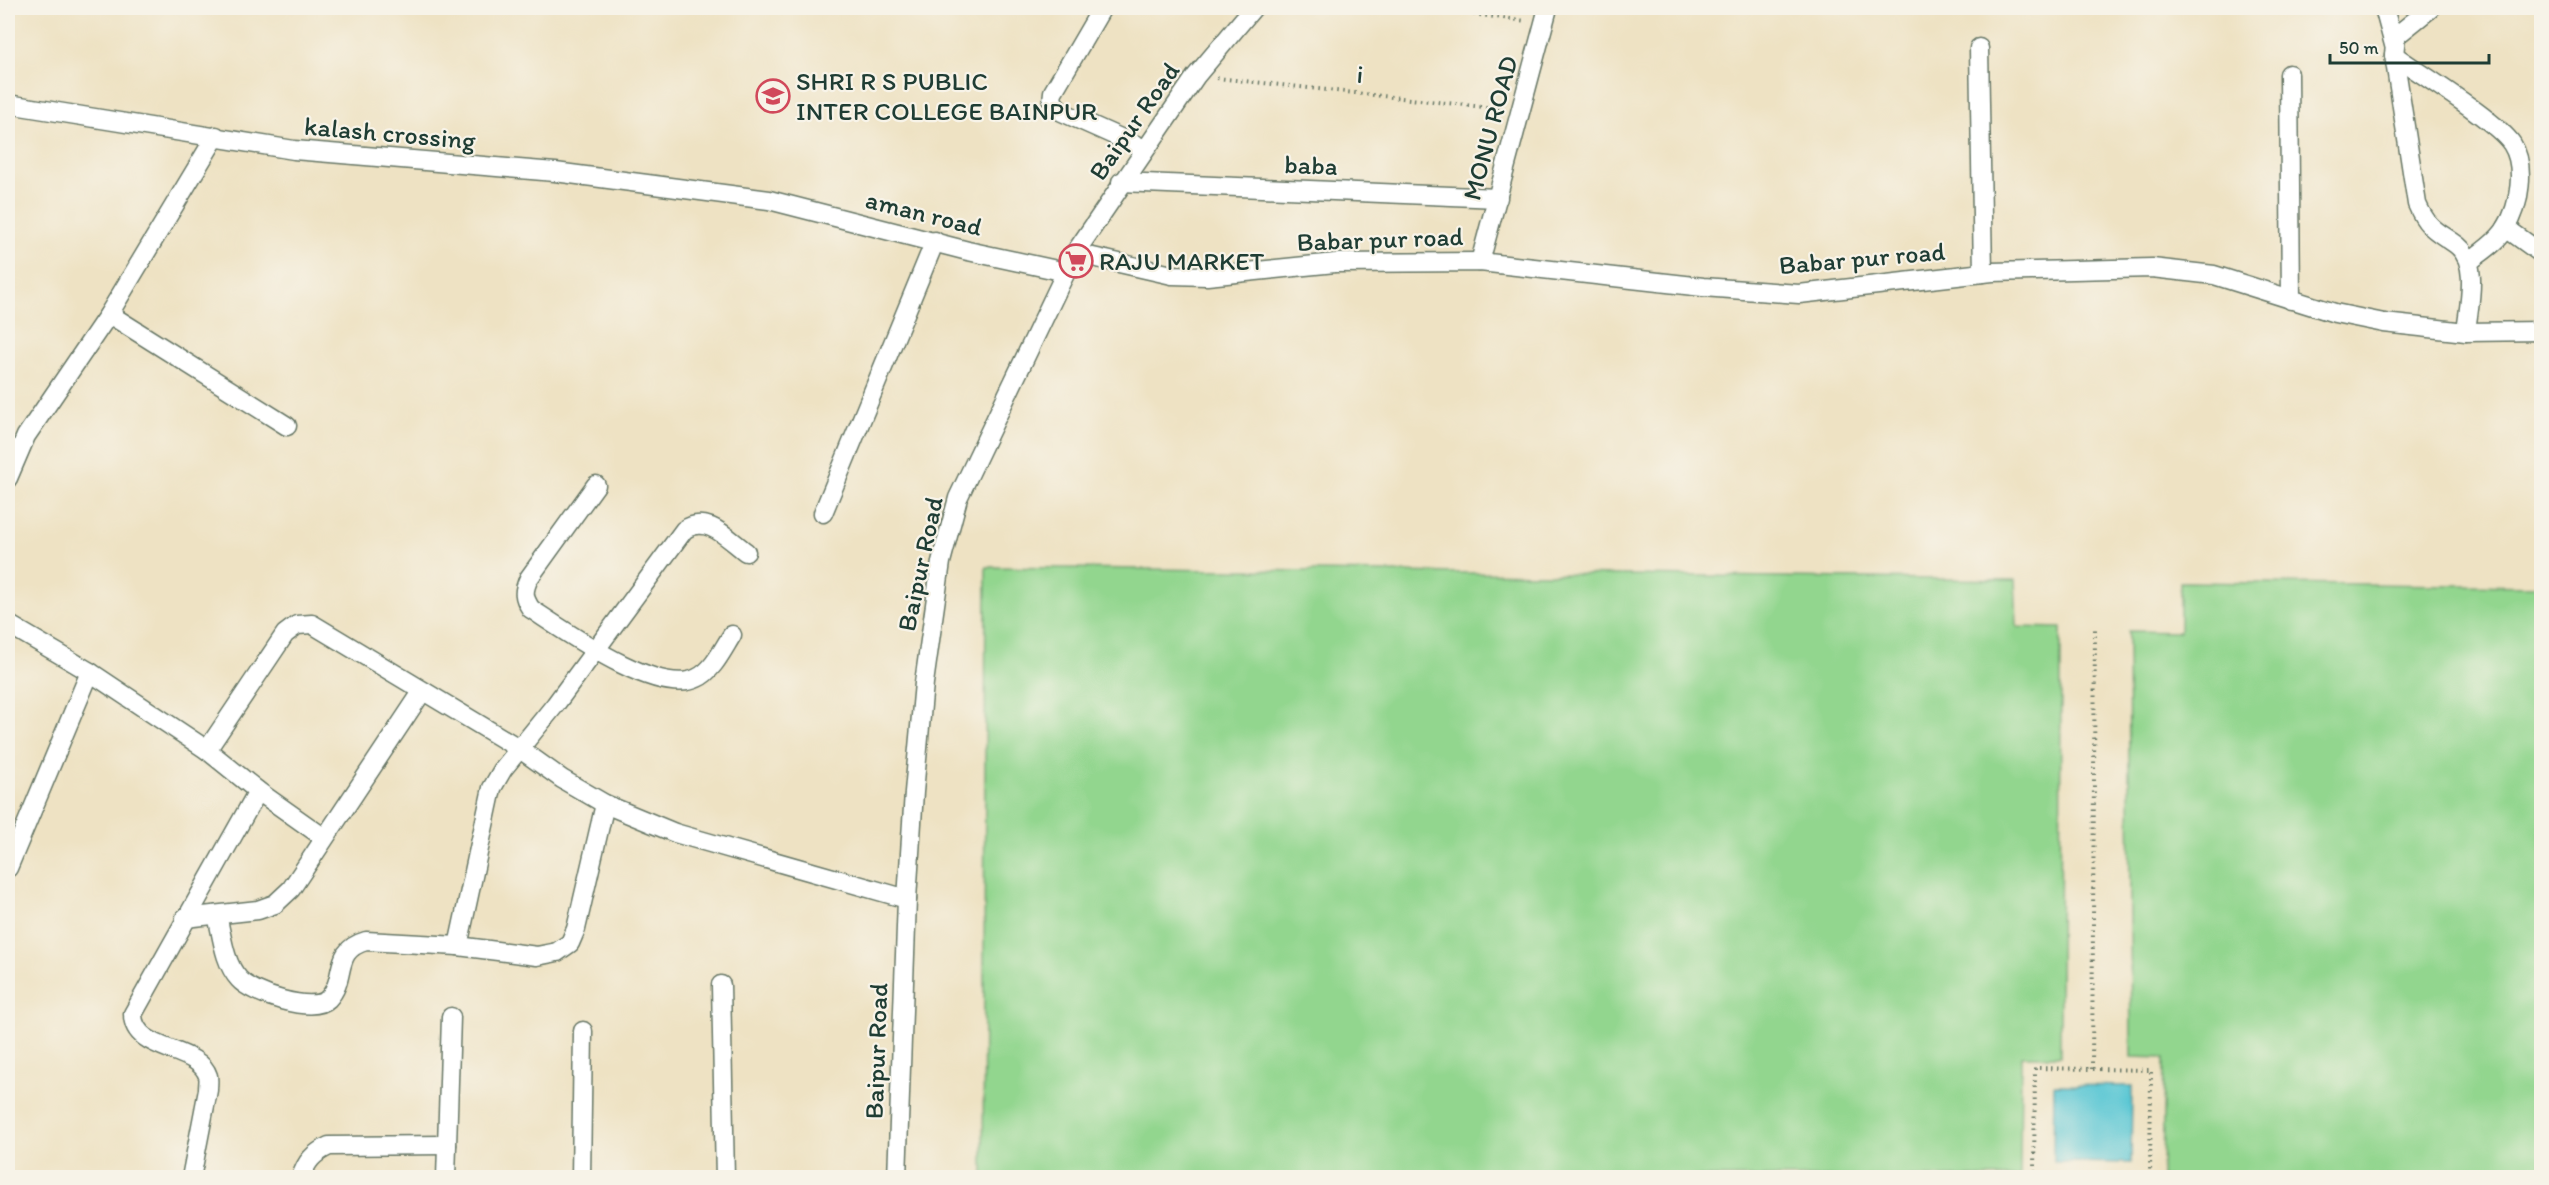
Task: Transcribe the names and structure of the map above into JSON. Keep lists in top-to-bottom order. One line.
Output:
{"streets":{"street":["Baipur Road","MONU ROAD","kalash crossing","baba","aman road","Babar pur road"],"path":["i"]},"crossings":[["i","Baipur Road"],["i","MONU ROAD"],["Baipur Road","baba"],["Baipur Road","aman road"],["Baipur Road","Babar pur road"],["MONU ROAD","baba"],["MONU ROAD","Babar pur road"],["kalash crossing","aman road"]],"places":{"school or university":["SHRI R S PUBLIC INTER COLLEGE BAINPUR"],"supermarket":["RAJU MARKET"]},"scale_bar":"50 m"}
